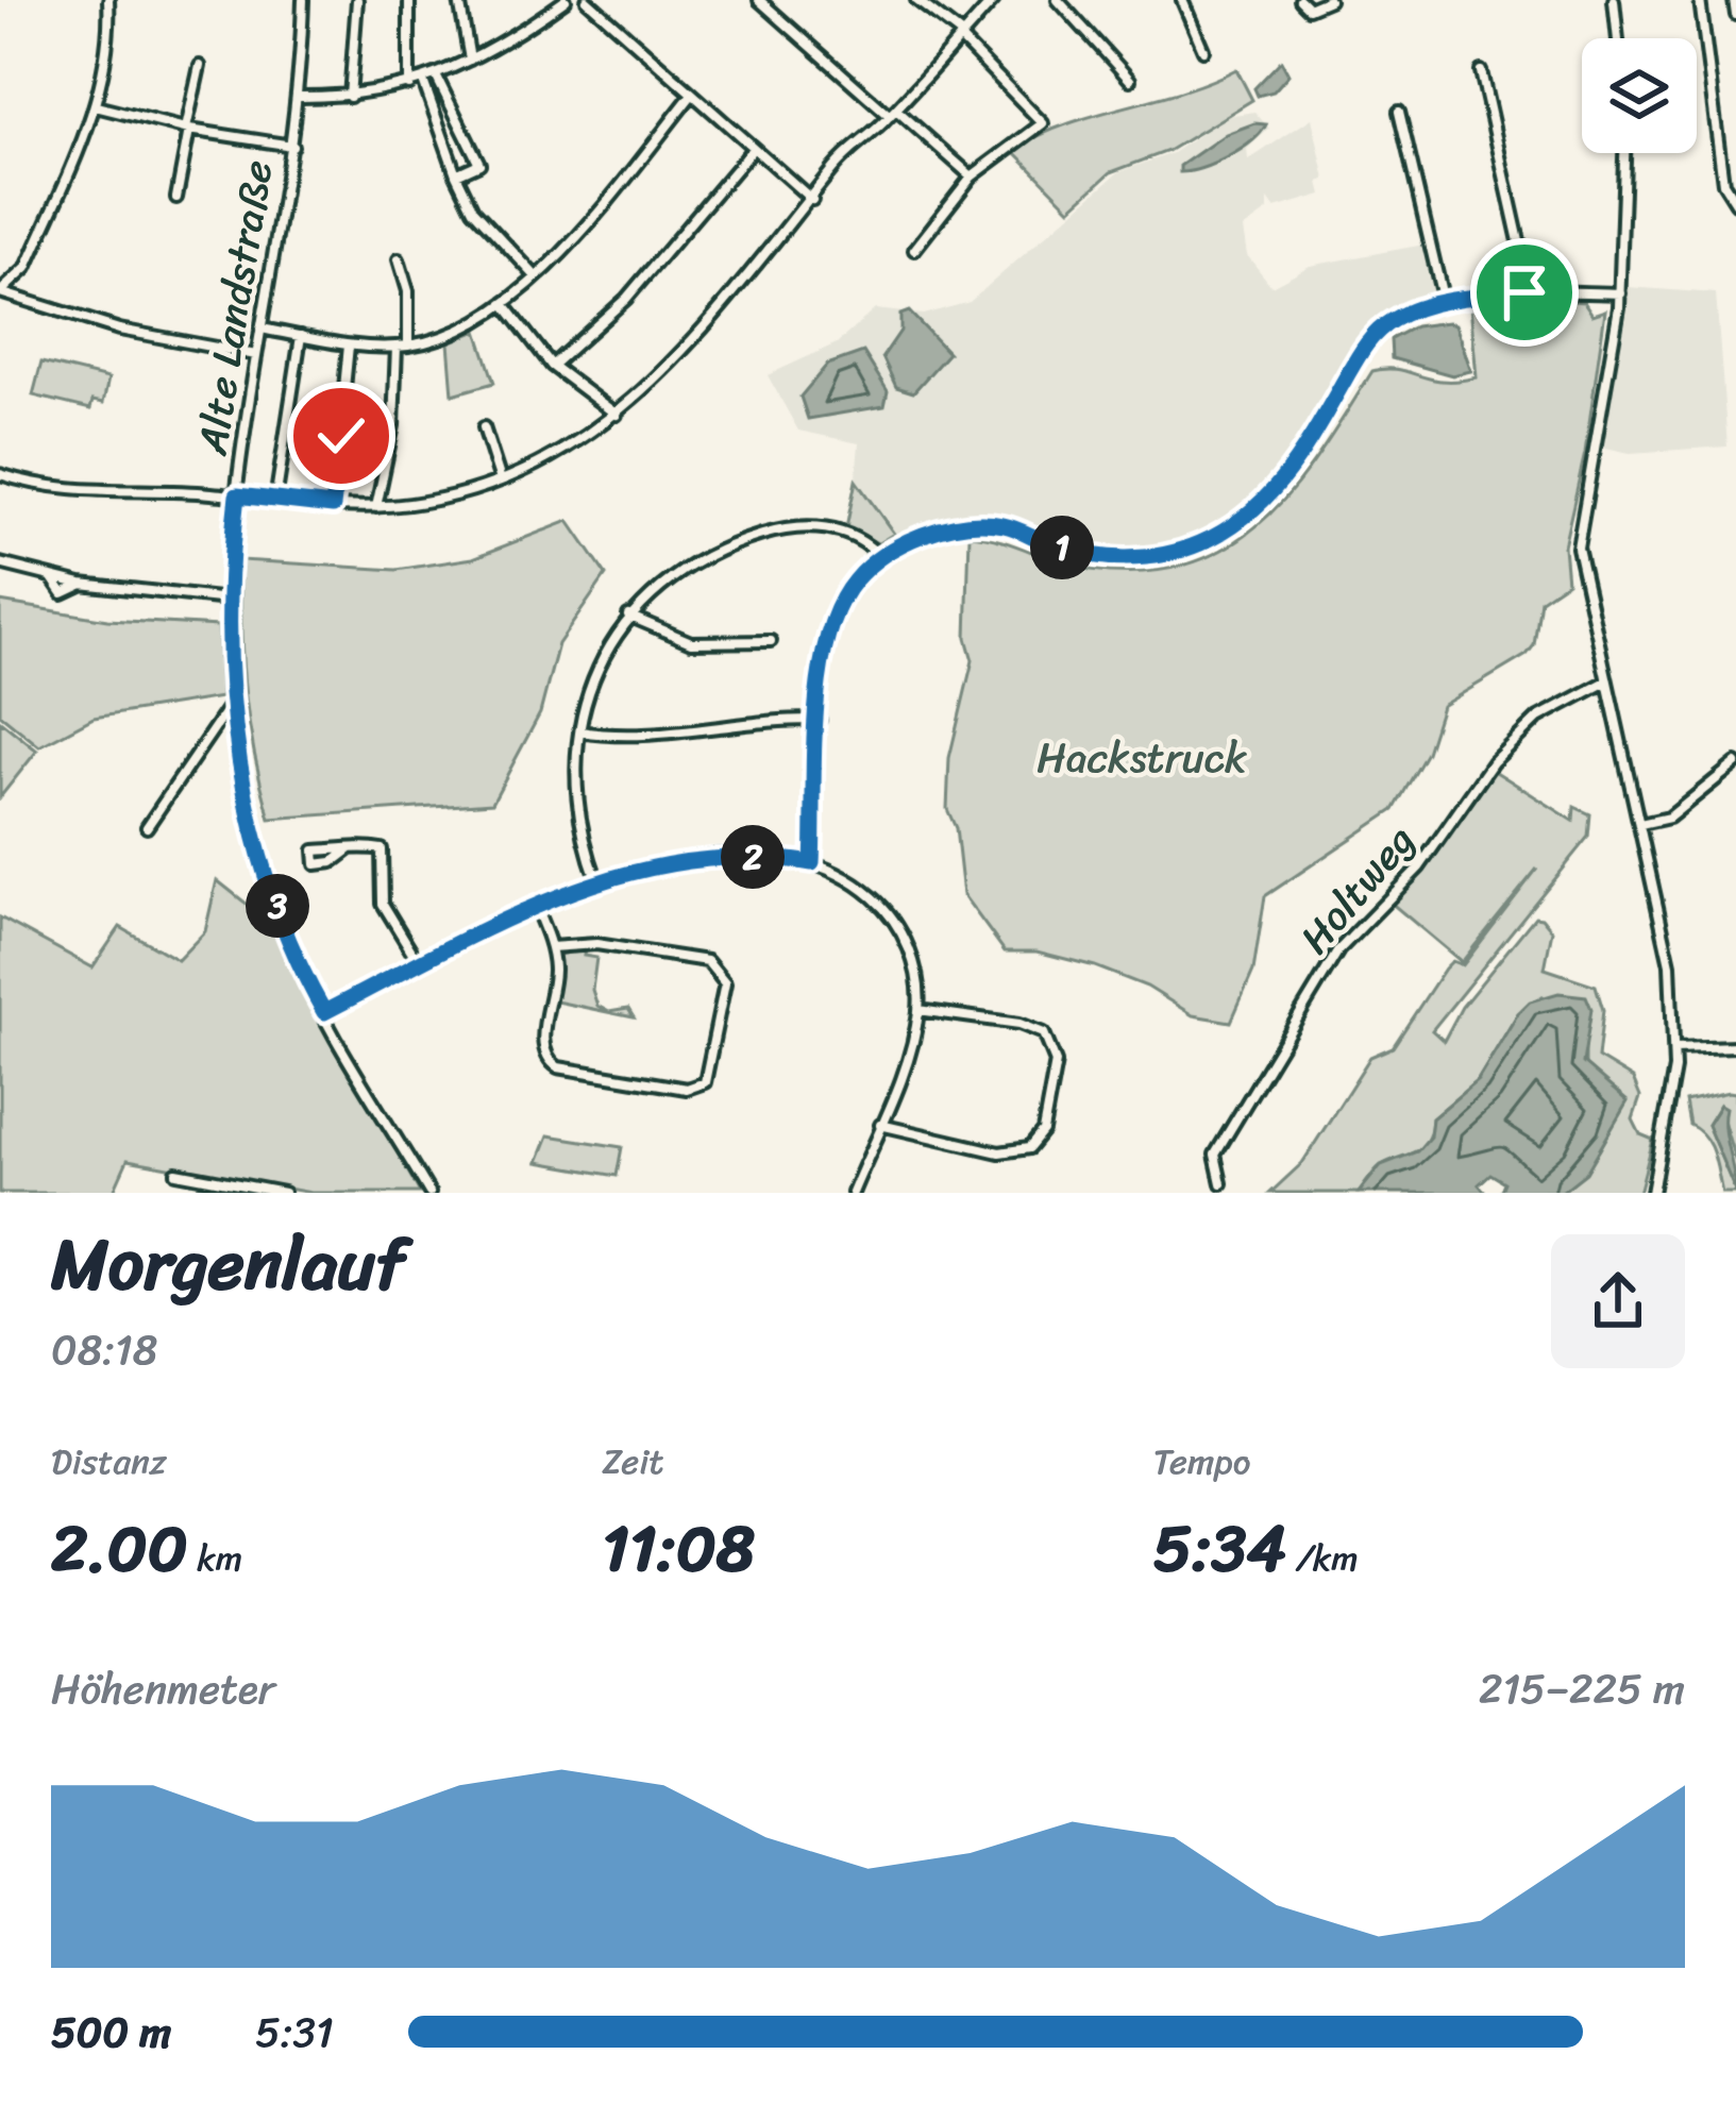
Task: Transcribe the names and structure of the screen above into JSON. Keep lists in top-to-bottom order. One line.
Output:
{"streets":{"street":["Alte Landstraße","Holtweg"]},"parks":["Hackstruck"],"page":{"pins":["1","2","3"],"heading":["Morgenlauf","08:18"],"stats":[["Distanz","2.00 km"],["Zeit","11:08"],["Tempo","5:34 /km"]],"chart":["Höhenmeter","215–225 m"],"list":[{"name":"500 m","note":"5:31"}]}}
